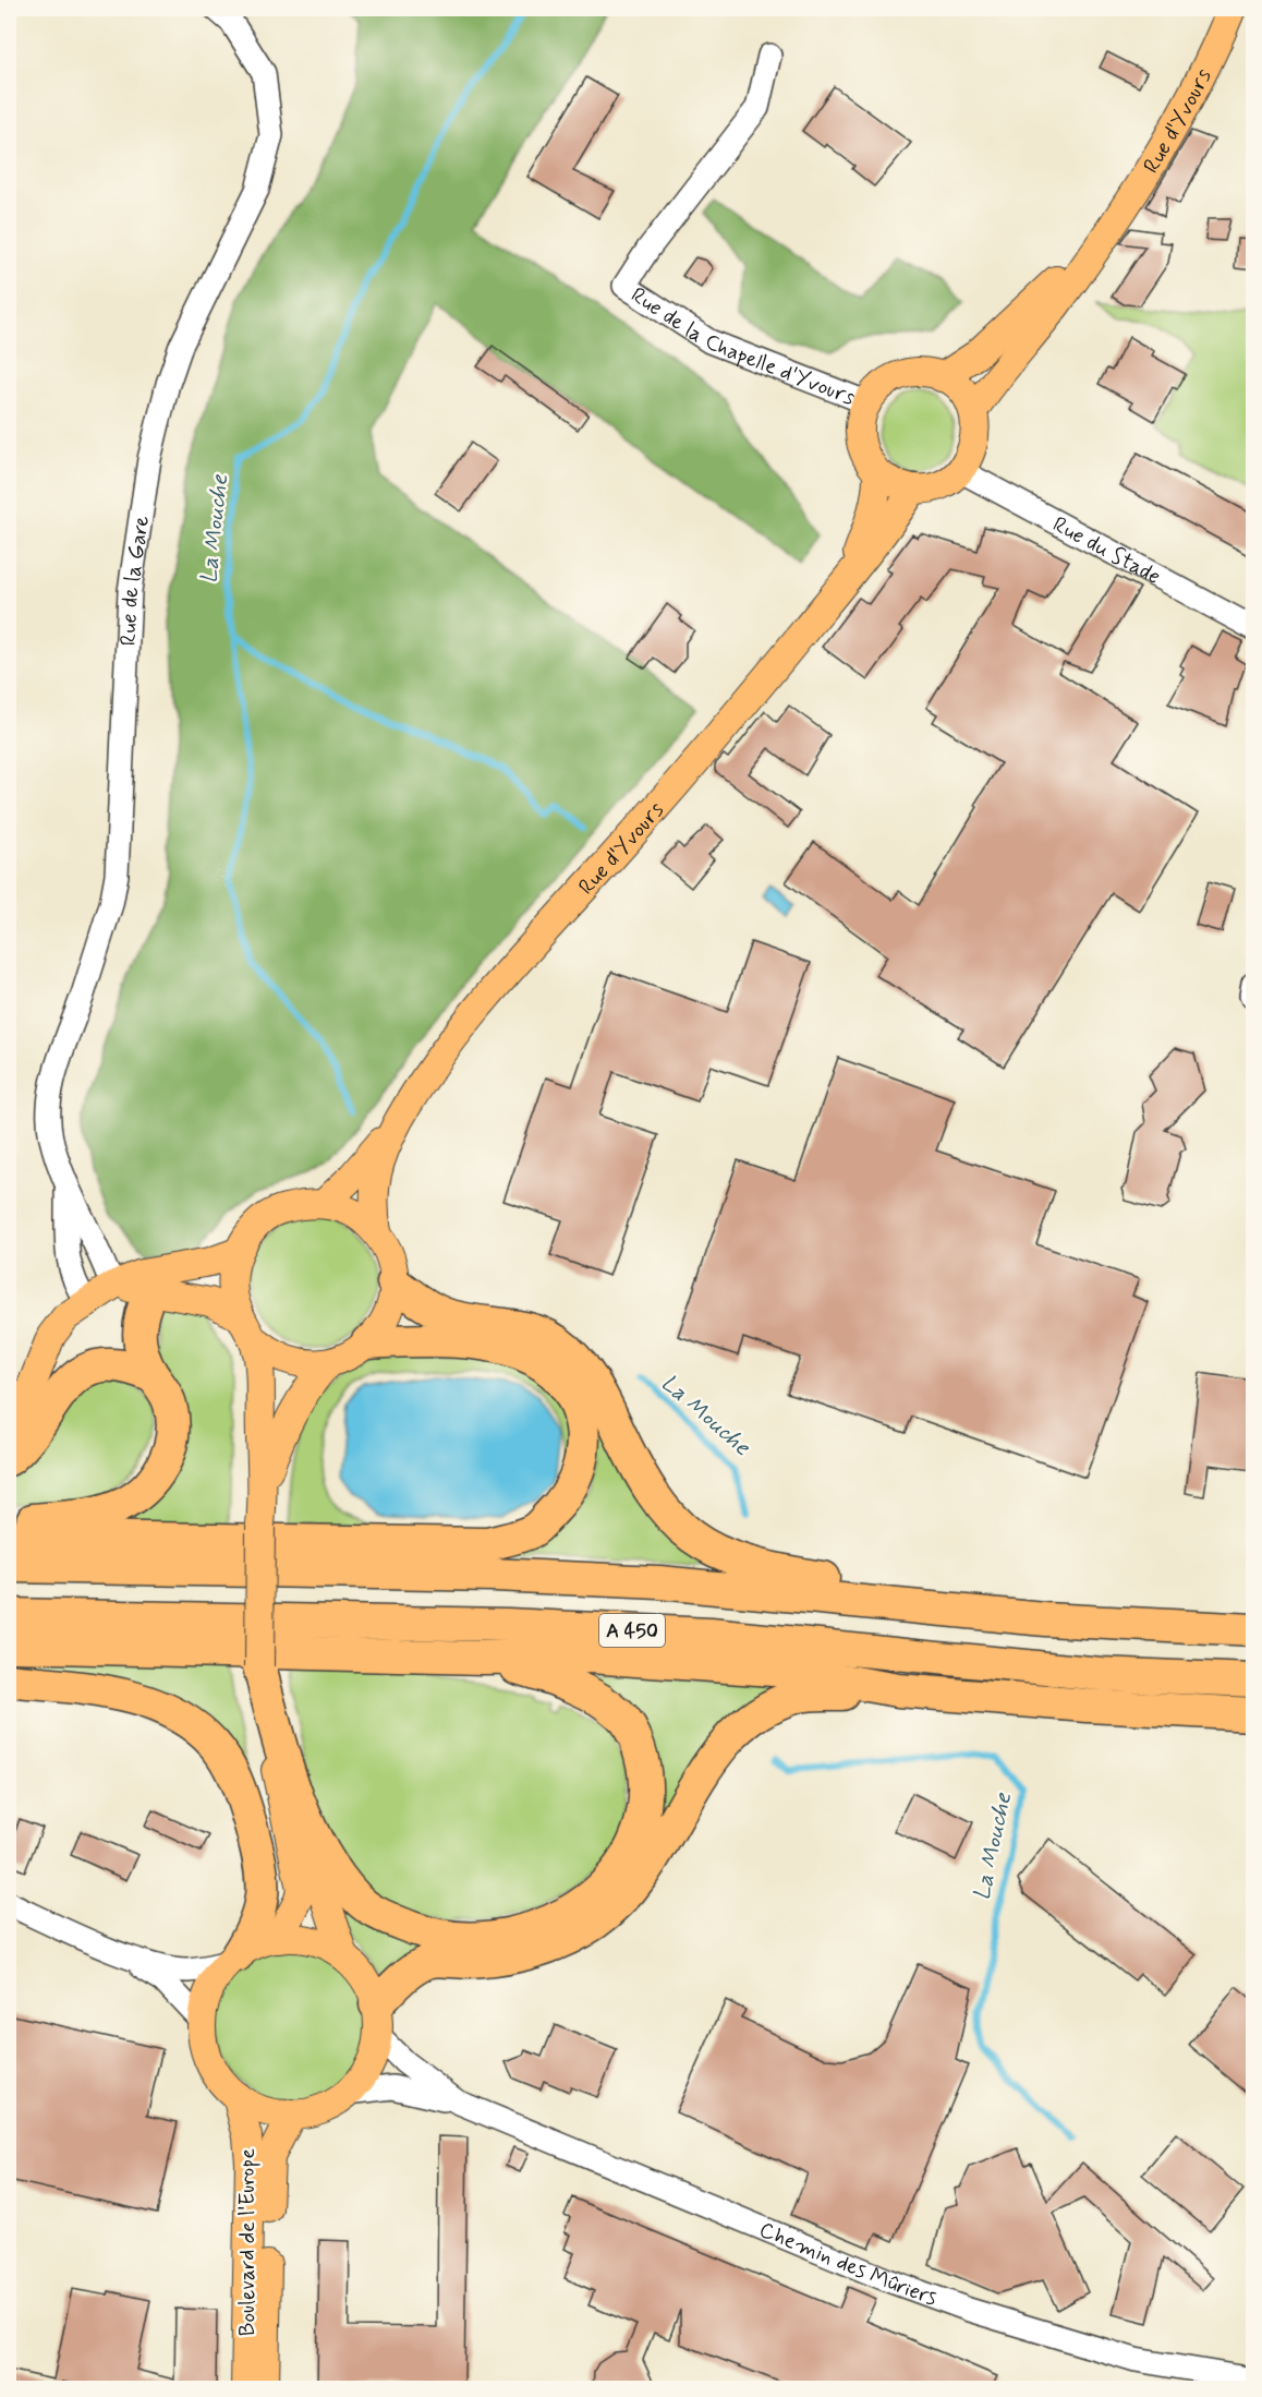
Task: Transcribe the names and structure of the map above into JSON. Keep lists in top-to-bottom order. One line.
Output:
{"streets":{"highway":["A 450"],"main road":["Rue d'Yvours","Boulevard de l'Europe"],"street":["Rue de la Chapelle d'Yvours","Rue du Stade","Rue de la Gare","Chemin des Mûriers"]},"crossings":[["Rue d'Yvours","Rue de la Chapelle d'Yvours"],["Rue d'Yvours","Rue du Stade"],["Rue de la Chapelle d'Yvours","Rue du Stade"],["Boulevard de l'Europe","Chemin des Mûriers"]],"water":["La Mouche"]}
